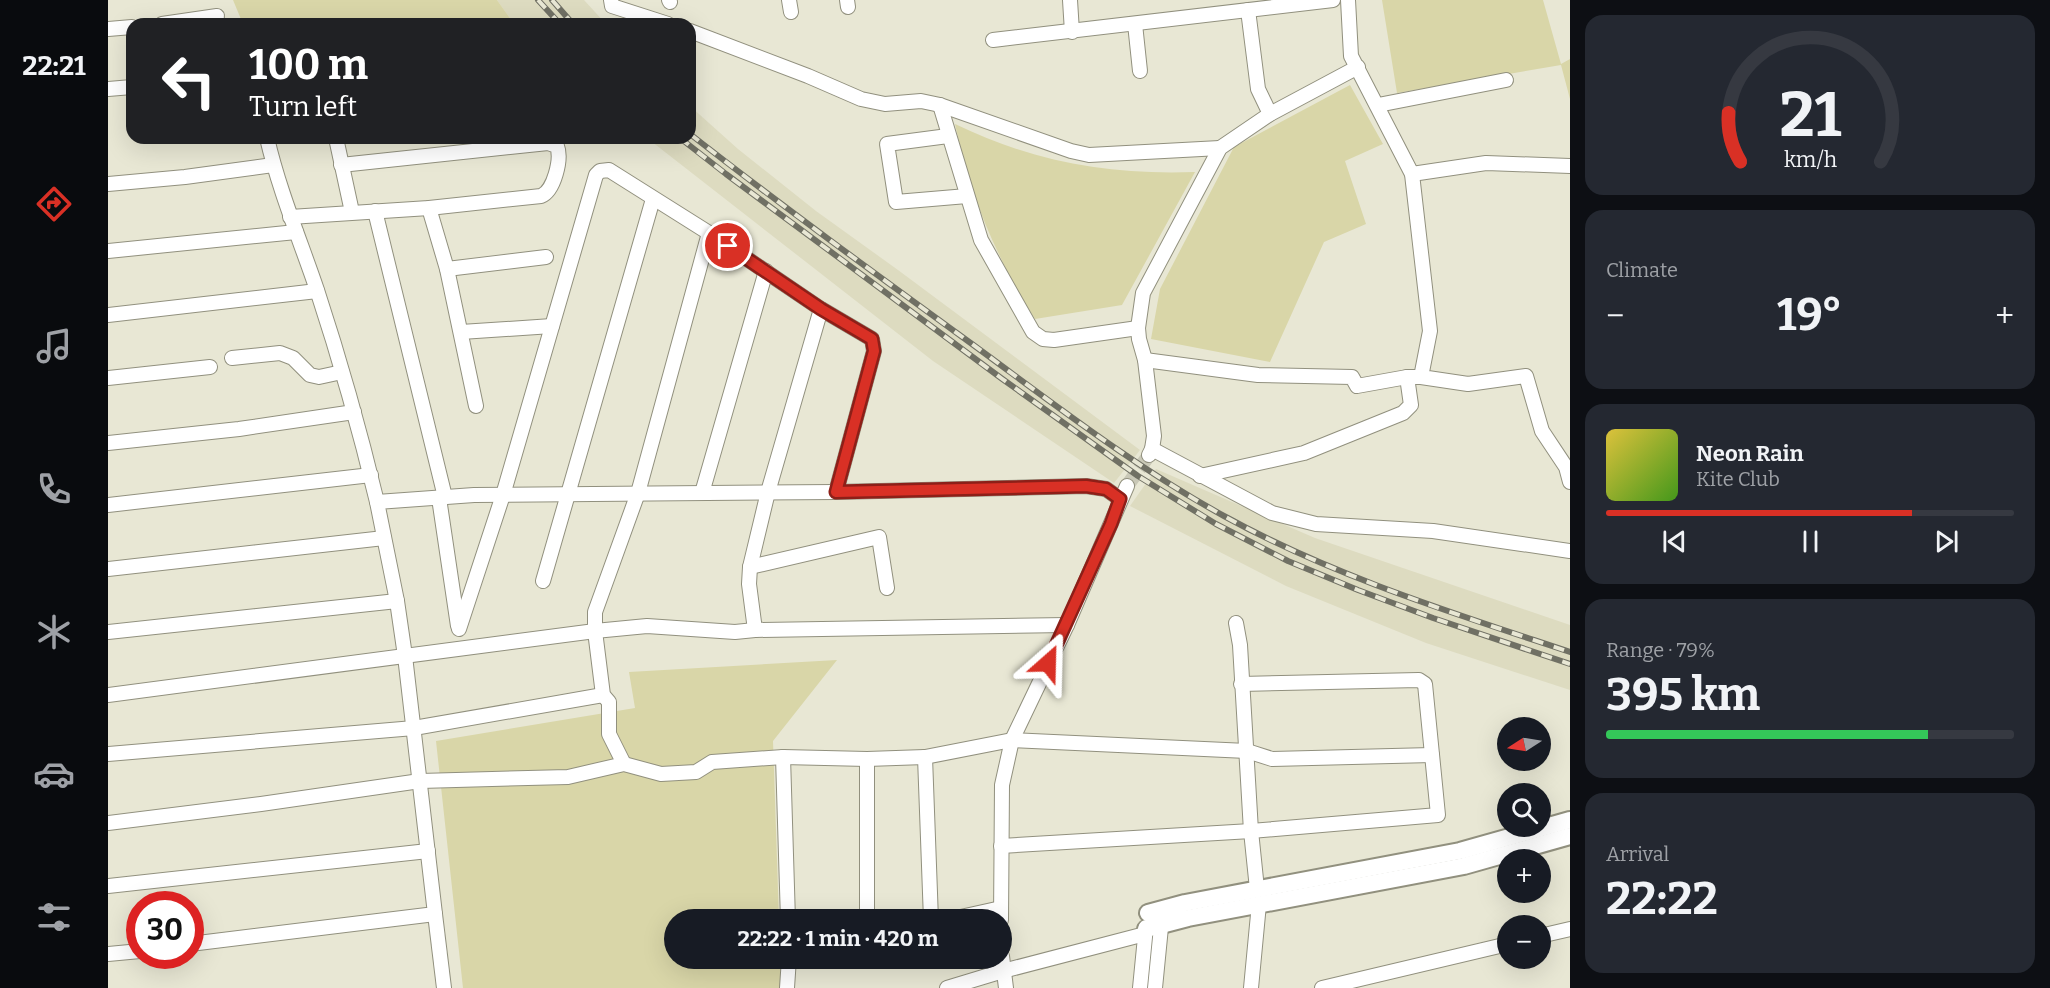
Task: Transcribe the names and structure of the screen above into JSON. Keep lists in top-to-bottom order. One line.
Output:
{"north":"left","page":{"tabs":"22:21","turn":["100 m","Turn left"],"tile":["Climate",["Range · 79%","395 km"],["Arrival","22:22"]],"heat":["−","19°","+"],"song":["Neon Rain","Kite Club"],"map_buttons":["+","−"],"limit":"30","trip":"22:22 · 1 min · 420 m","gauge":["21","km/h"]}}
